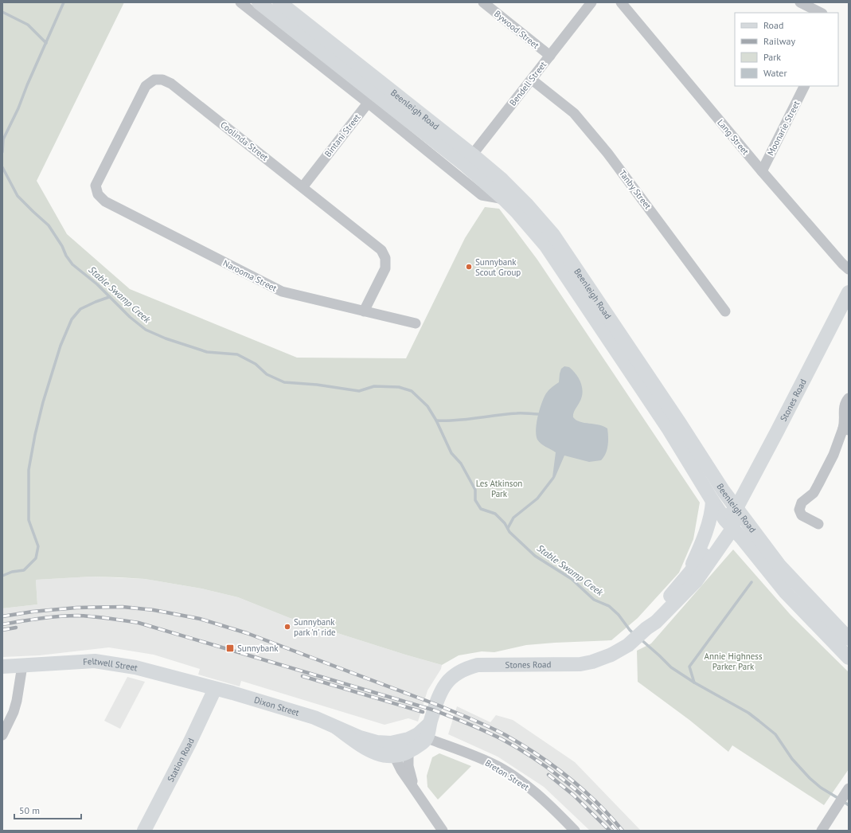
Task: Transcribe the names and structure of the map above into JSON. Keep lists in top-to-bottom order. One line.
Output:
{"streets":{"main road":["Beenleigh Road","Stones Road","Feltwell Street","Dixon Street","Station Road"],"street":["Bywood Street","Bendell Street","Moonarie Street","Bintani Street","Lang Street","Coolinda Street","Tanby Street","Narooma Street","Breton Street"]},"crossings":[["Bywood Street","Bendell Street"],["Bendell Street","Beenleigh Road"],["Bendell Street","Tanby Street"],["Beenleigh Road","Bintani Street"],["Beenleigh Road","Stones Road"],["Moonarie Street","Lang Street"],["Bintani Street","Coolinda Street"],["Coolinda Street","Narooma Street"],["Stones Road","Dixon Street"],["Stones Road","Breton Street"],["Feltwell Street","Dixon Street"],["Feltwell Street","Station Road"],["Dixon Street","Station Road"]],"water":["Stable Swamp Creek"],"parks":["Les Atkinson Park","Annie Highness Parker Park"],"places":{"other":["Sunnybank Scout Group","Sunnybank park 'n' ride"],"transit":["Sunnybank"]},"legend":["Road","Railway","Park","Water"],"scale_bar":"50 m"}
